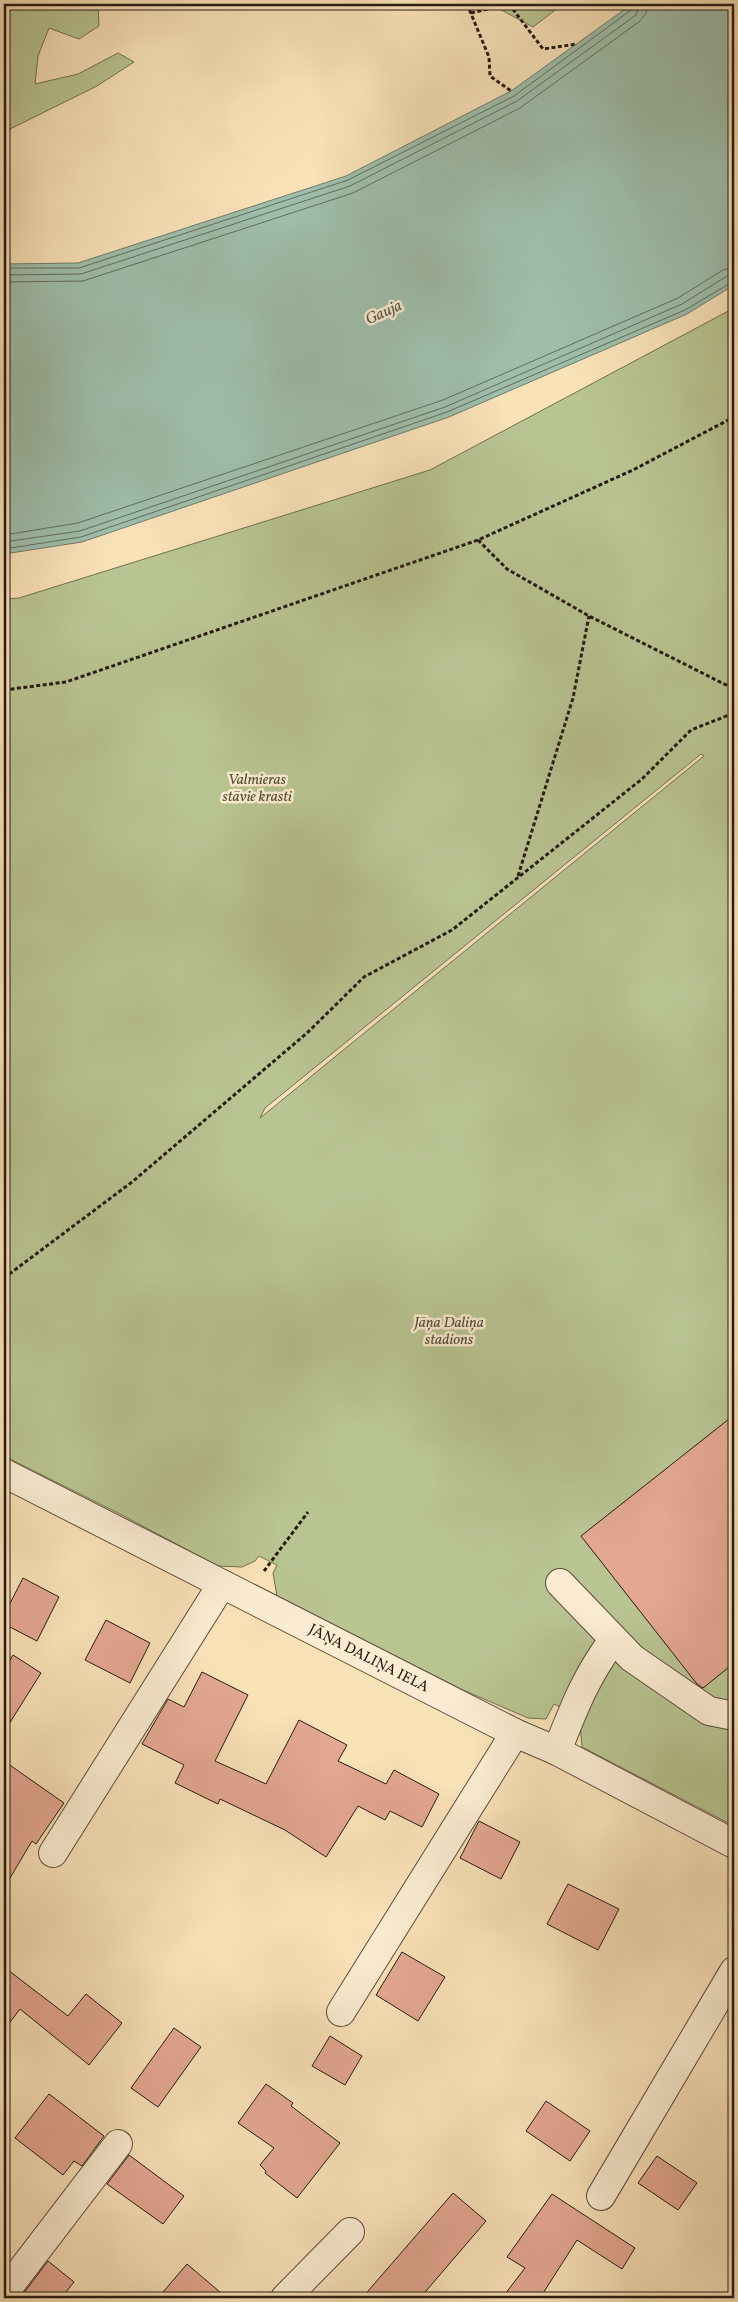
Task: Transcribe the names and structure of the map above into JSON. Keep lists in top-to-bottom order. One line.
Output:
{"streets":{"street":["JĀŅA DALIŅA IELA"]},"water":["Gauja"],"parks":["Valmieras stāvie krasti","Jāņa Daliņa stadions"]}
